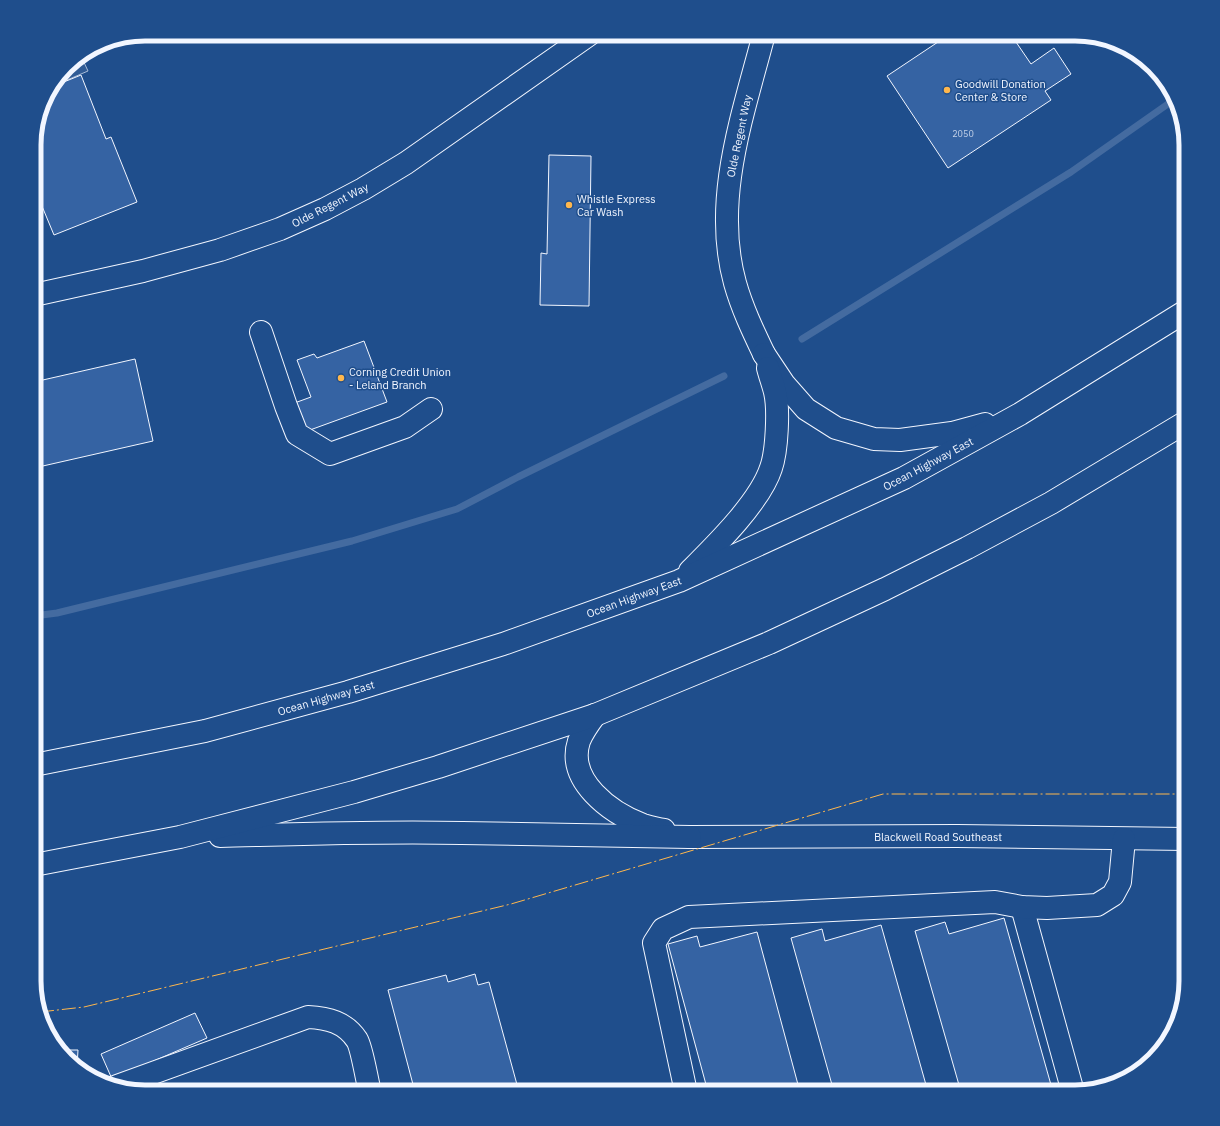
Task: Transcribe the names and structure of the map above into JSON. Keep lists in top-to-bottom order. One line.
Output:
{"streets":{"main road":["Olde Regent Way","Ocean Highway East","Blackwell Road Southeast"]},"places":["Goodwill Donation Center & Store","Whistle Express Car Wash","Corning Credit Union - Leland Branch"],"house_numbers":["2050"]}
